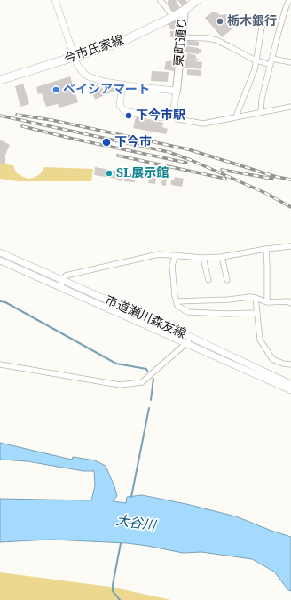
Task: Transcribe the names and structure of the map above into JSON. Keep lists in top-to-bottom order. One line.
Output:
{"streets":{"main road":["東町通り","今市氏家線"],"street":["市道瀬川森友線"]},"crossings":[["東町通り","今市氏家線"]],"water":["大谷川"],"places":["栃木銀行","ベイシアマート","下今市駅","下今市","SL展示館"]}
